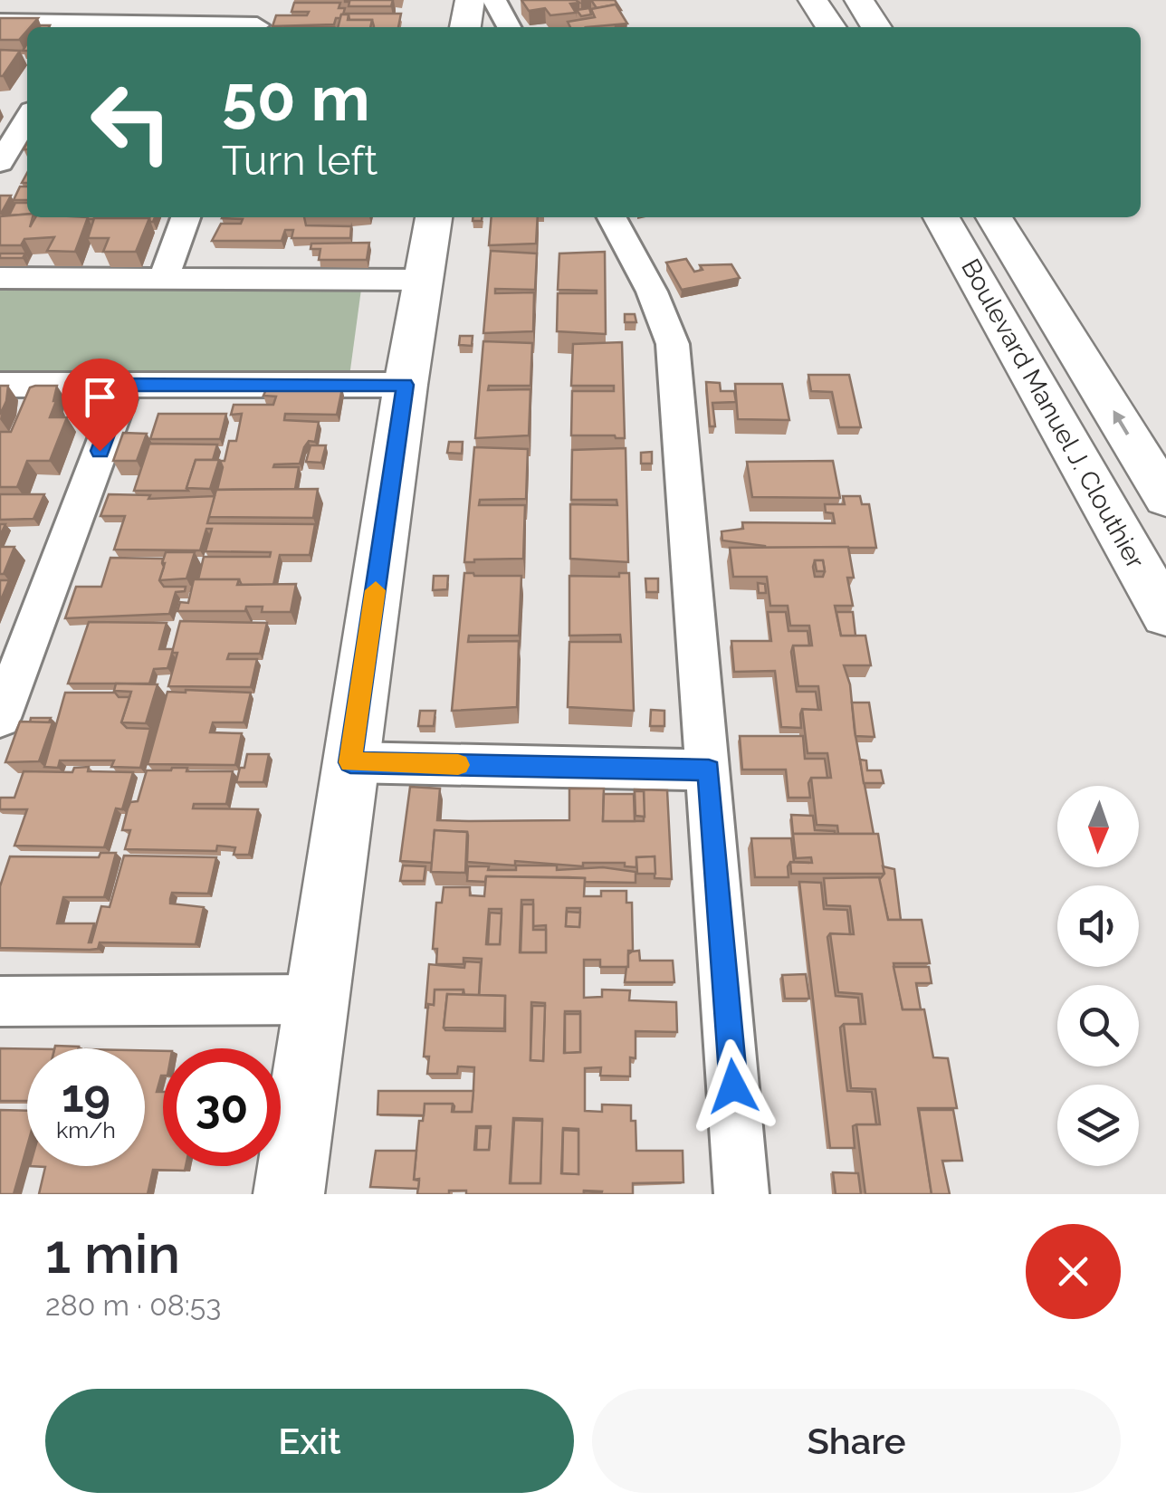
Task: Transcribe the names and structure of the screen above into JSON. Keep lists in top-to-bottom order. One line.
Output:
{"streets":{"main road":["Boulevard Manuel J. Clouthier"]},"north":"bottom","page":{"turn":["50 m","Turn left"],"speed":"19 km/h","limit":"30","heading":["1 min","280 m · 08:53"],"buttons":["Exit","Share"]}}
